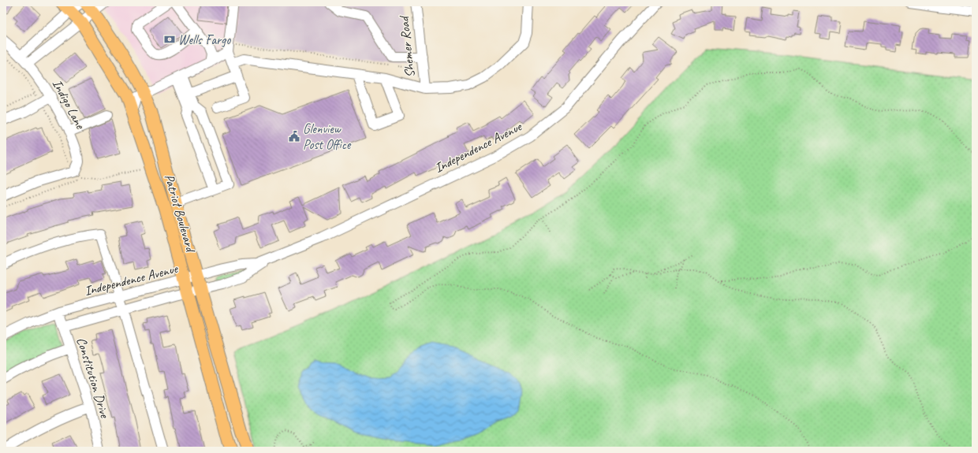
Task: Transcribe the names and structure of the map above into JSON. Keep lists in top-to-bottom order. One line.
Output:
{"streets":{"main road":["Patriot Boulevard"],"street":["Shemer Road","Indigo Lane","Independence Avenue","Constitution Drive"]},"crossings":[["Independence Avenue","Patriot Boulevard"],["Independence Avenue","Constitution Drive"]],"places":{"bank":["Wells Fargo"],"public building":["Glenview Post Office"]}}
